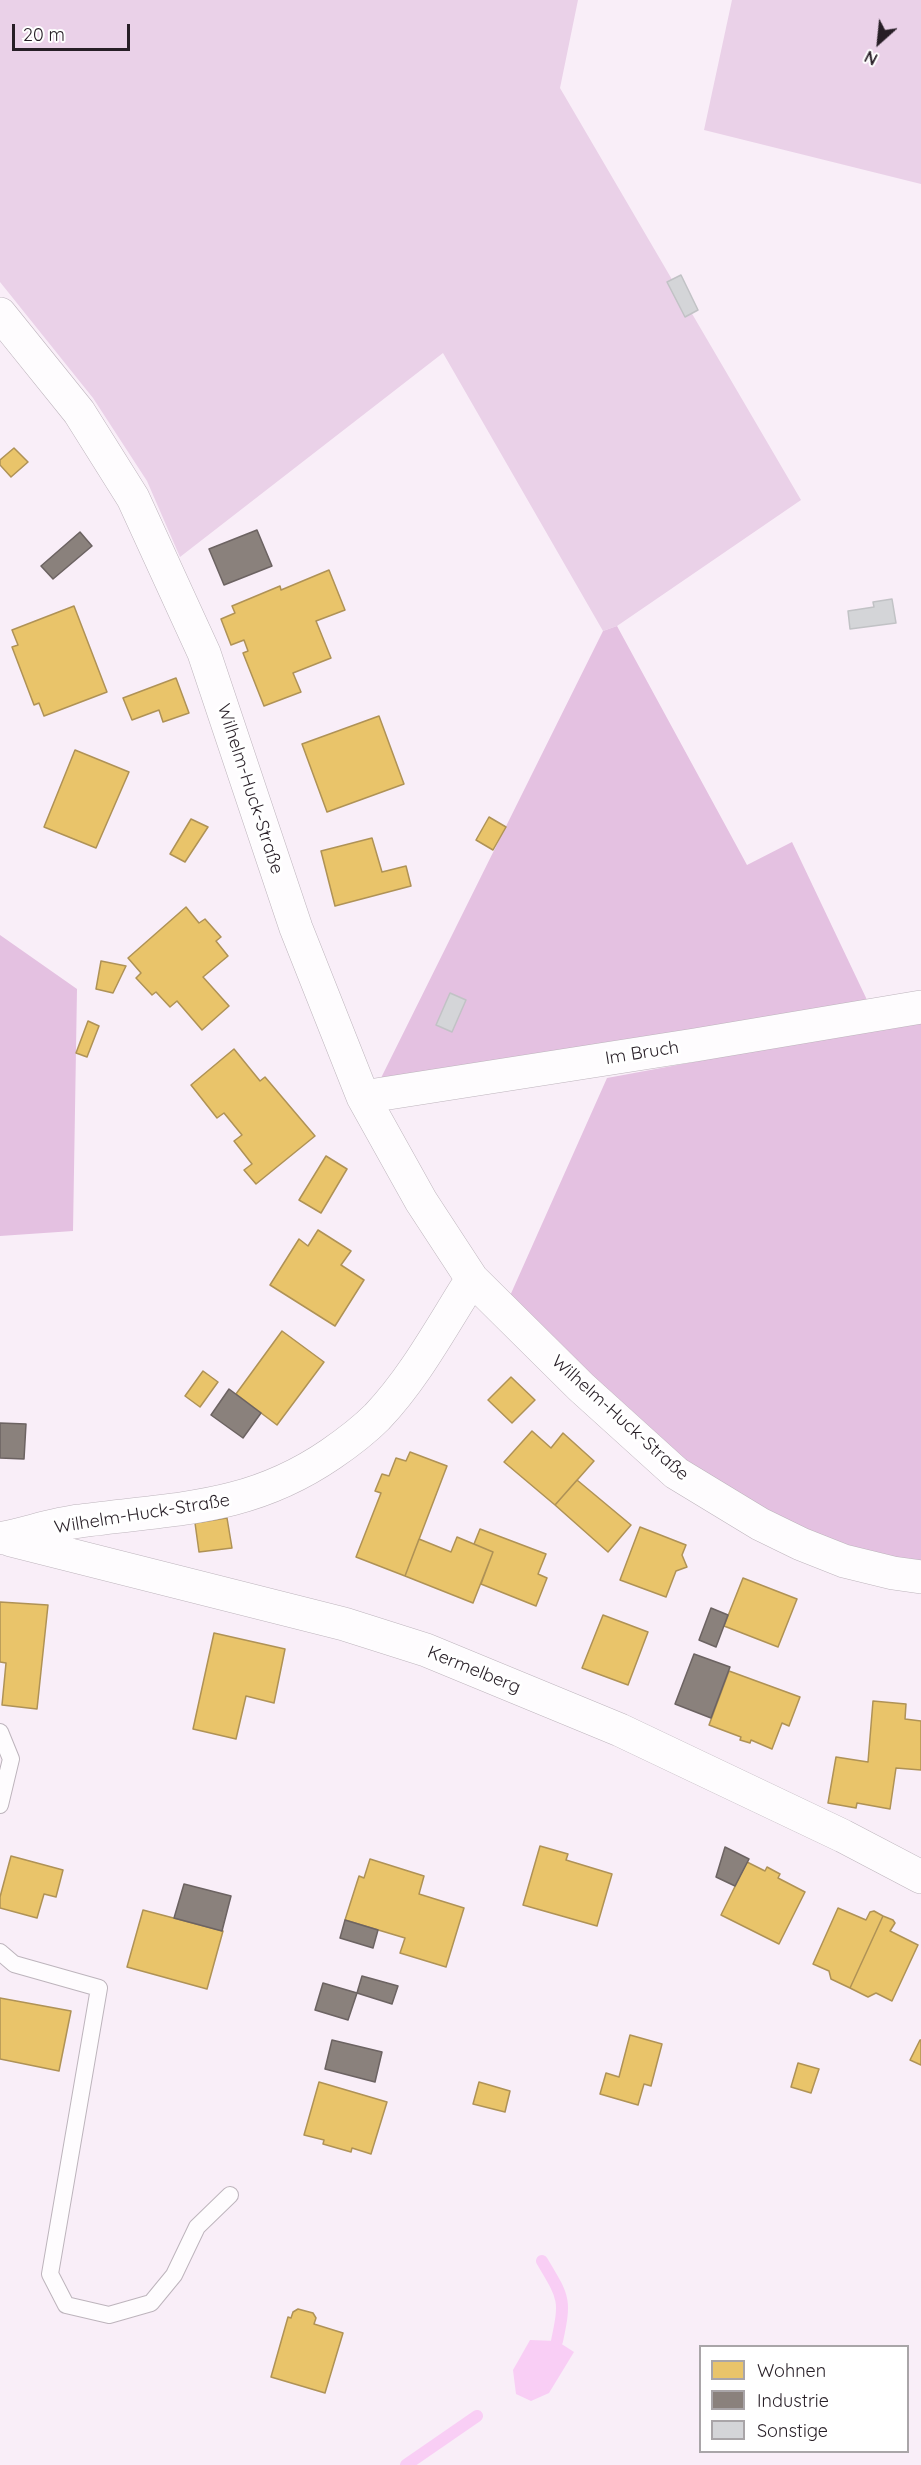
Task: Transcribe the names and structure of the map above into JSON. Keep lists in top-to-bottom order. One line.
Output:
{"streets":{"street":["Wilhelm-Huck-Straße","Im Bruch","Kermelberg"]},"crossings":[["Wilhelm-Huck-Straße","Im Bruch"],["Wilhelm-Huck-Straße","Kermelberg"]],"legend":["Wohnen","Industrie","Sonstige"],"scale_bar":"20 m","north":"bottom left"}
